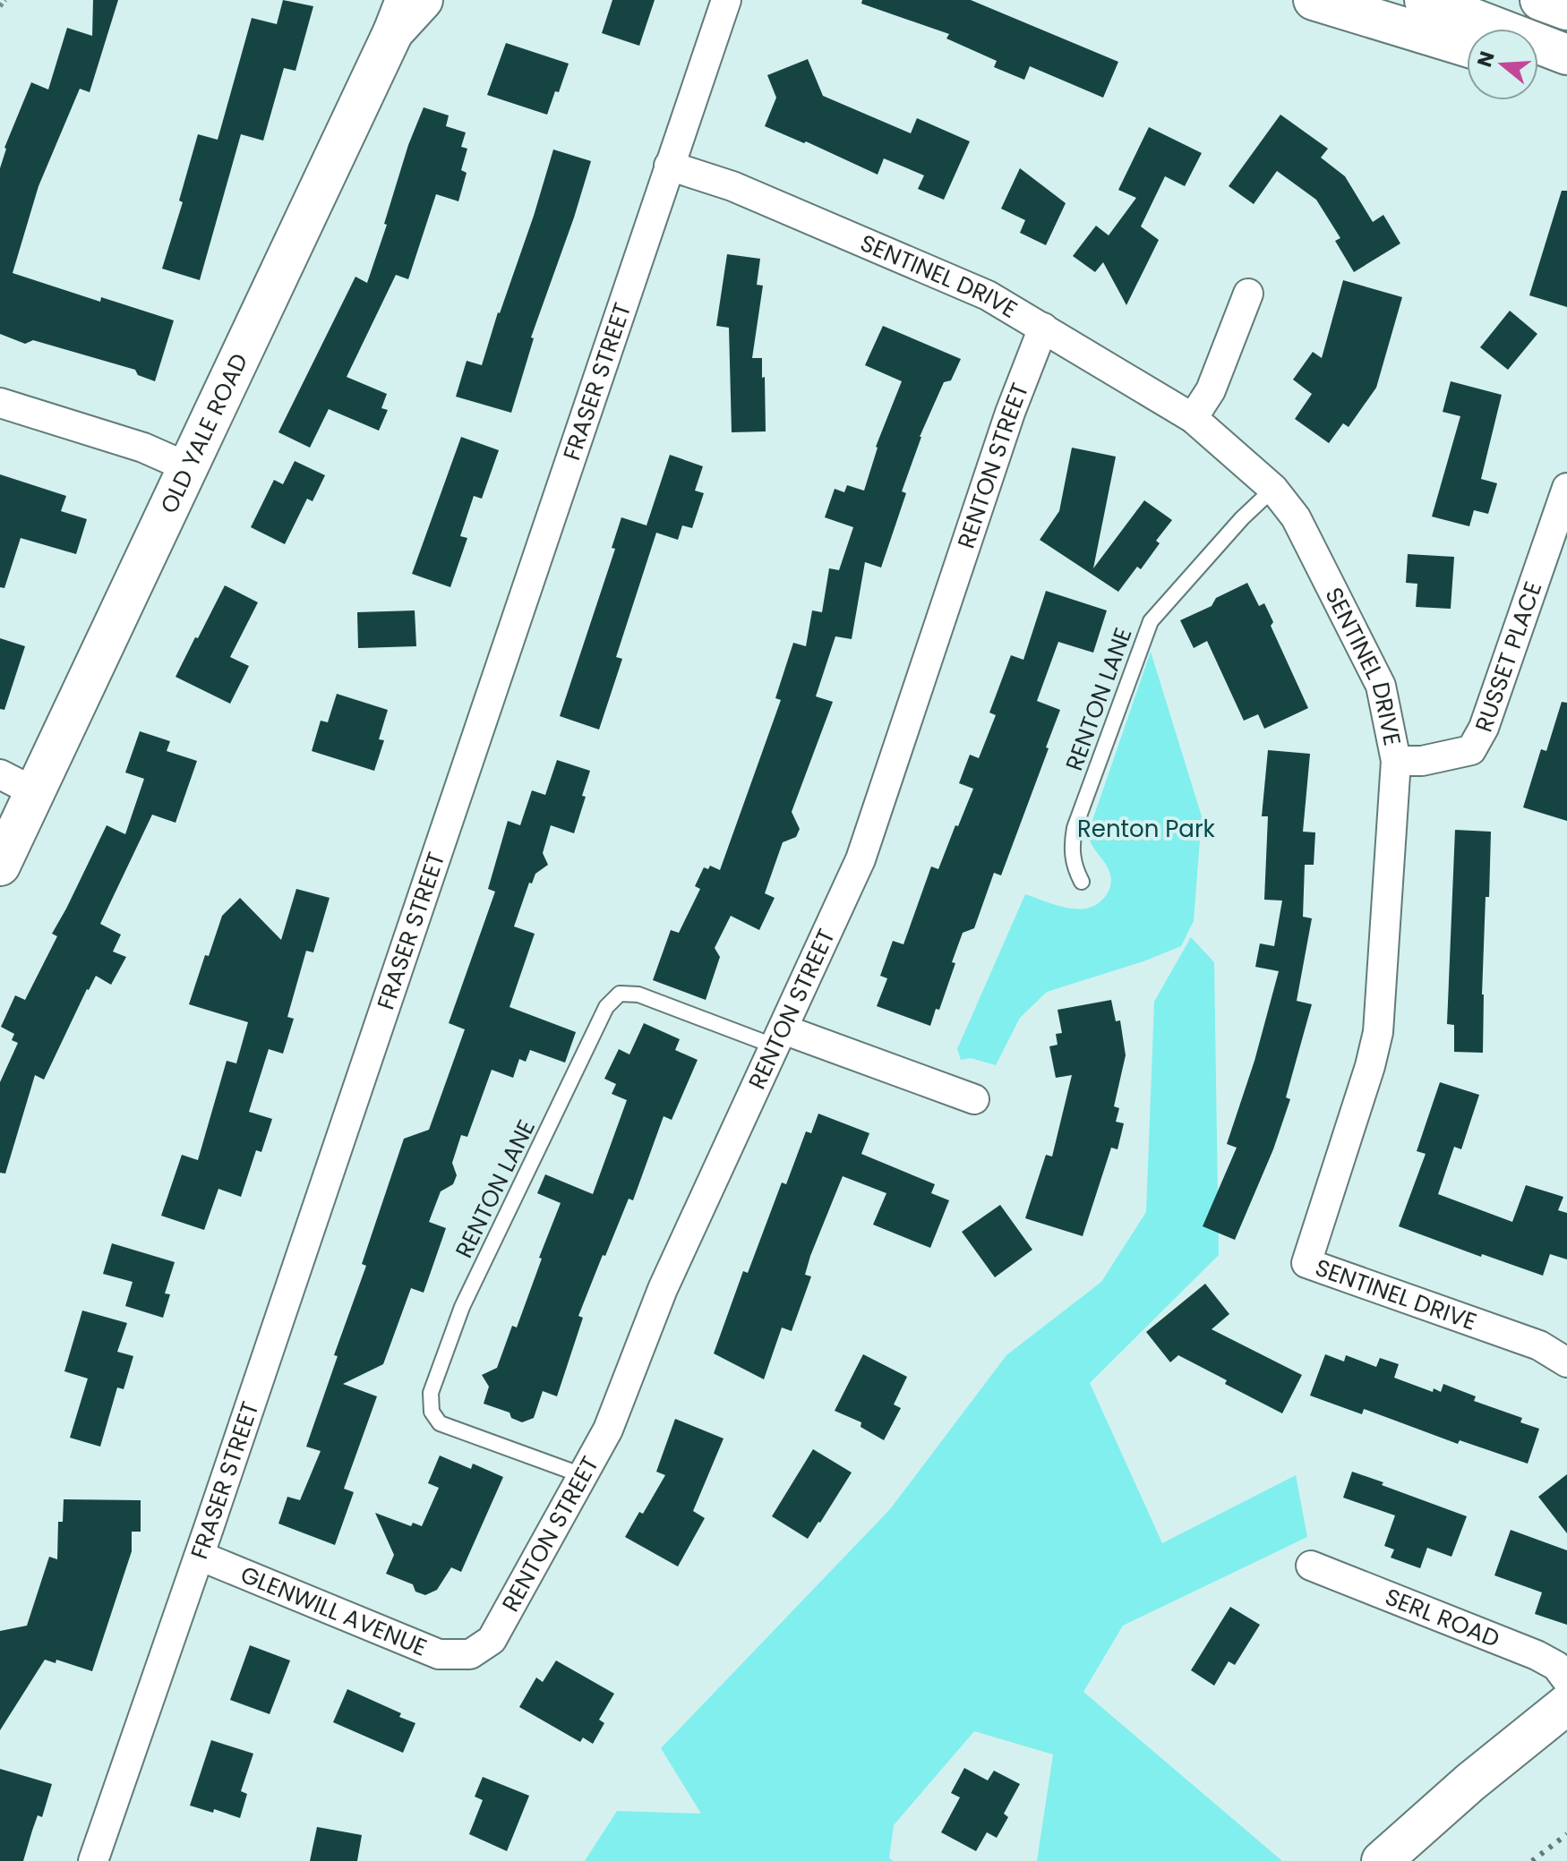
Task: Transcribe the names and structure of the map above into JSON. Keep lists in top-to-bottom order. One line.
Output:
{"streets":{"main road":["OLD YALE ROAD"],"street":["SENTINEL DRIVE","FRASER STREET","RENTON STREET","RUSSET PLACE","GLENWILL AVENUE","SERL ROAD"],"lane":["RENTON LANE"]},"crossings":[["SENTINEL DRIVE","FRASER STREET"],["SENTINEL DRIVE","RENTON STREET"],["SENTINEL DRIVE","RUSSET PLACE"],["SENTINEL DRIVE","RENTON LANE"],["FRASER STREET","GLENWILL AVENUE"],["RENTON STREET","RENTON LANE"],["RENTON STREET","GLENWILL AVENUE"]],"parks":["Renton Park"],"north":"left"}
